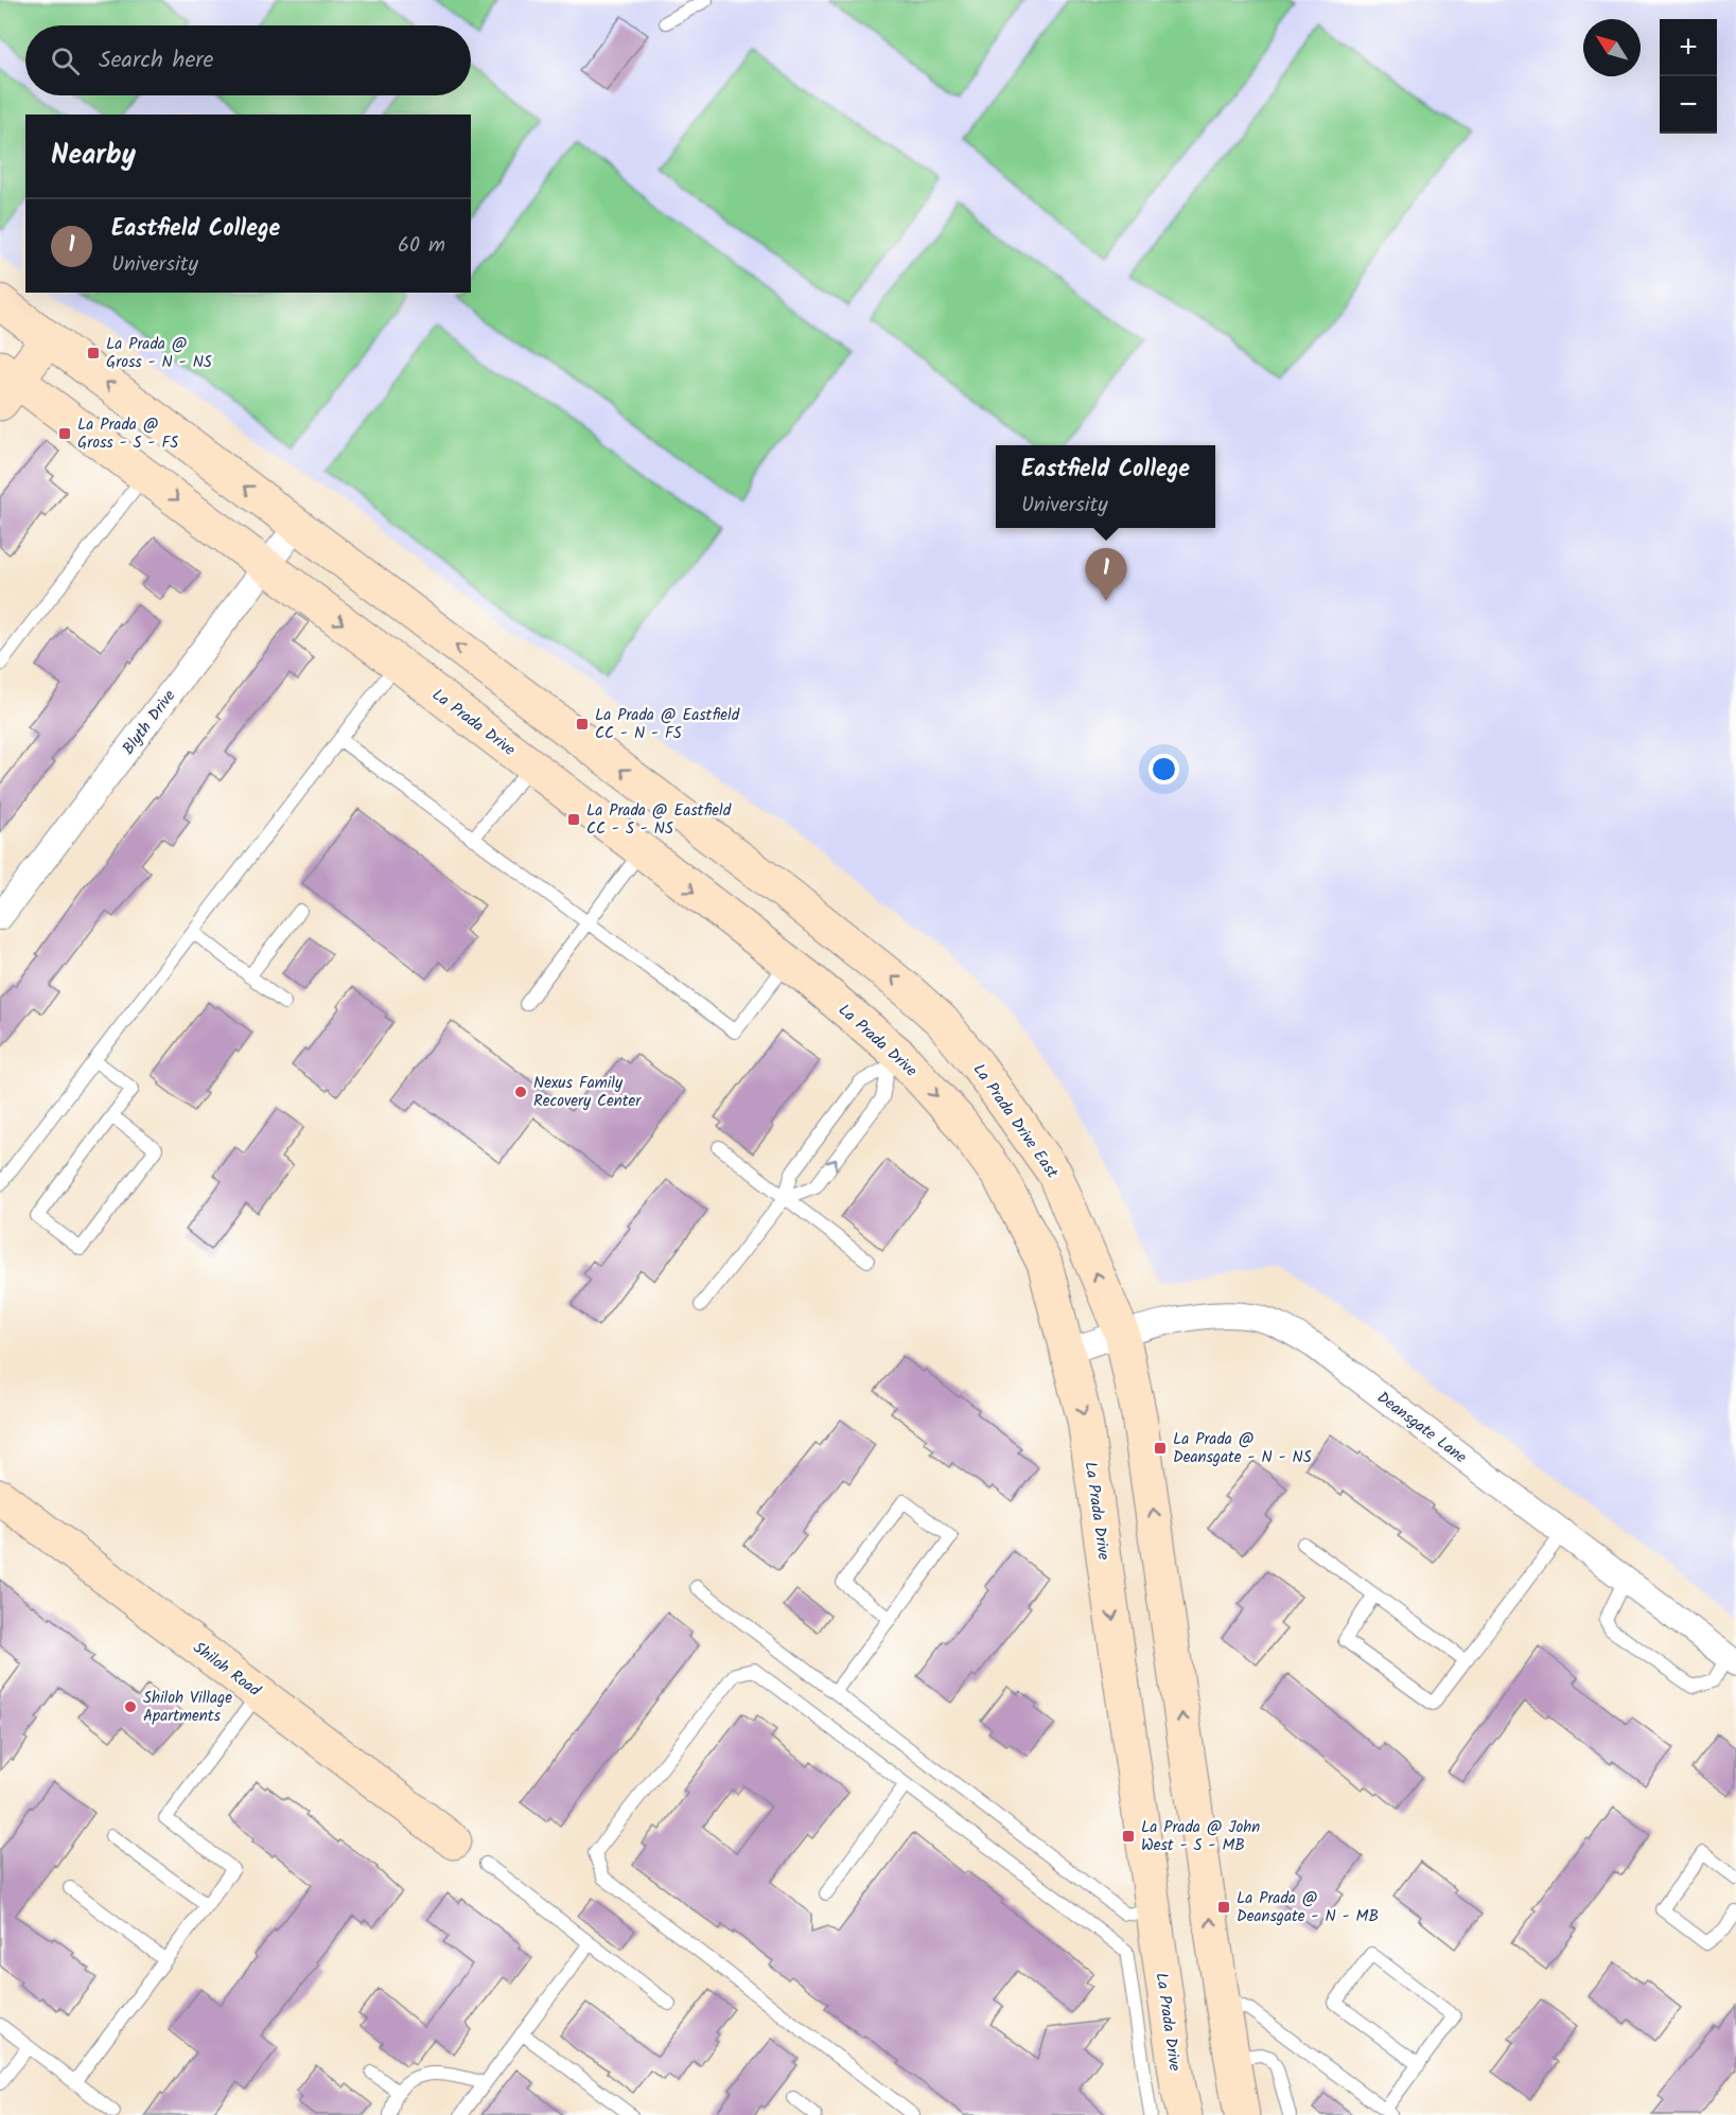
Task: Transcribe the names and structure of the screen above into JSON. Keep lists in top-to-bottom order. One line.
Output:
{"streets":{"main road":["La Prada Drive","La Prada Drive East","Shiloh Road"],"street":["Blyth Drive","Deansgate Lane"]},"crossings":[["Blyth Drive","La Prada Drive"],["La Prada Drive","Deansgate Lane"],["La Prada Drive East","Deansgate Lane"]],"one_way":["La Prada Drive East"],"places":{"transit":["La Prada @ Gross - N - NS","La Prada @ Gross - S - FS","La Prada @ Eastfield CC - N - FS","La Prada @ Eastfield CC - S - NS","La Prada @ Deansgate - N - NS","La Prada @ John West - S - MB","La Prada @ Deansgate - N - MB"],"other":["Nexus Family Recovery Center","Shiloh Village Apartments"]},"north":"top left","page":{"map_buttons":["+","−"],"search":"Search here","heading":"Nearby","list":[{"mark":"1","name":"Eastfield College","note":"University","value":"60 m"}],"popup":["Eastfield College","University"],"pins":"1"}}
